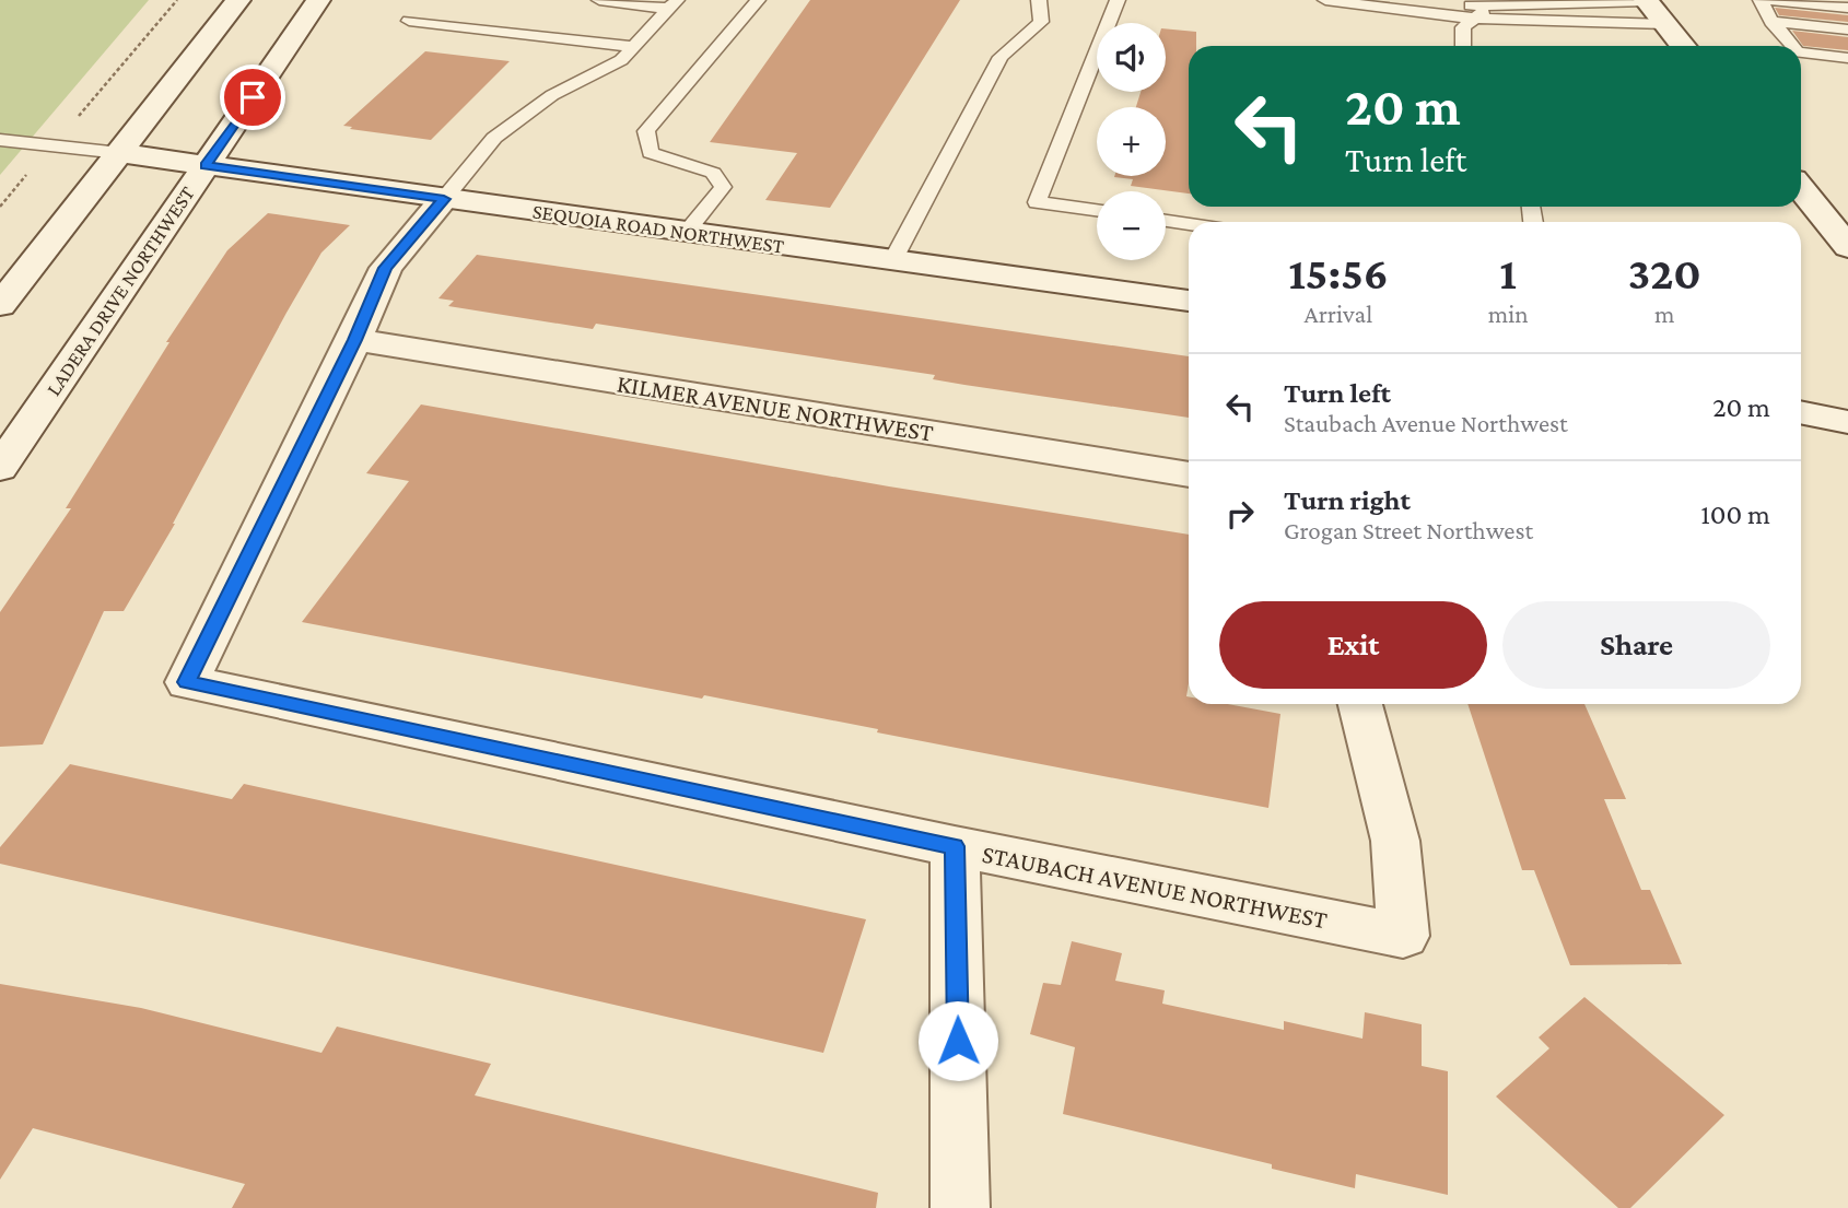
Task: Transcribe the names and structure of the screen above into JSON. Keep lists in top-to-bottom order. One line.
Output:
{"streets":{"street":["SEQUOIA ROAD NORTHWEST","LADERA DRIVE NORTHWEST","KILMER AVENUE NORTHWEST","STAUBACH AVENUE NORTHWEST"]},"crossings":[["SEQUOIA ROAD NORTHWEST","LADERA DRIVE NORTHWEST"],["KILMER AVENUE NORTHWEST","STAUBACH AVENUE NORTHWEST"]],"page":{"map_buttons":["+","−"],"turn":["20 m","Turn left"],"eta":["15:56","Arrival","1","min","320","m"],"list":[{"name":"Turn left","note":"Staubach Avenue Northwest","value":"20 m"},{"name":"Turn right","note":"Grogan Street Northwest","value":"100 m"}],"buttons":["Exit","Share"]}}
